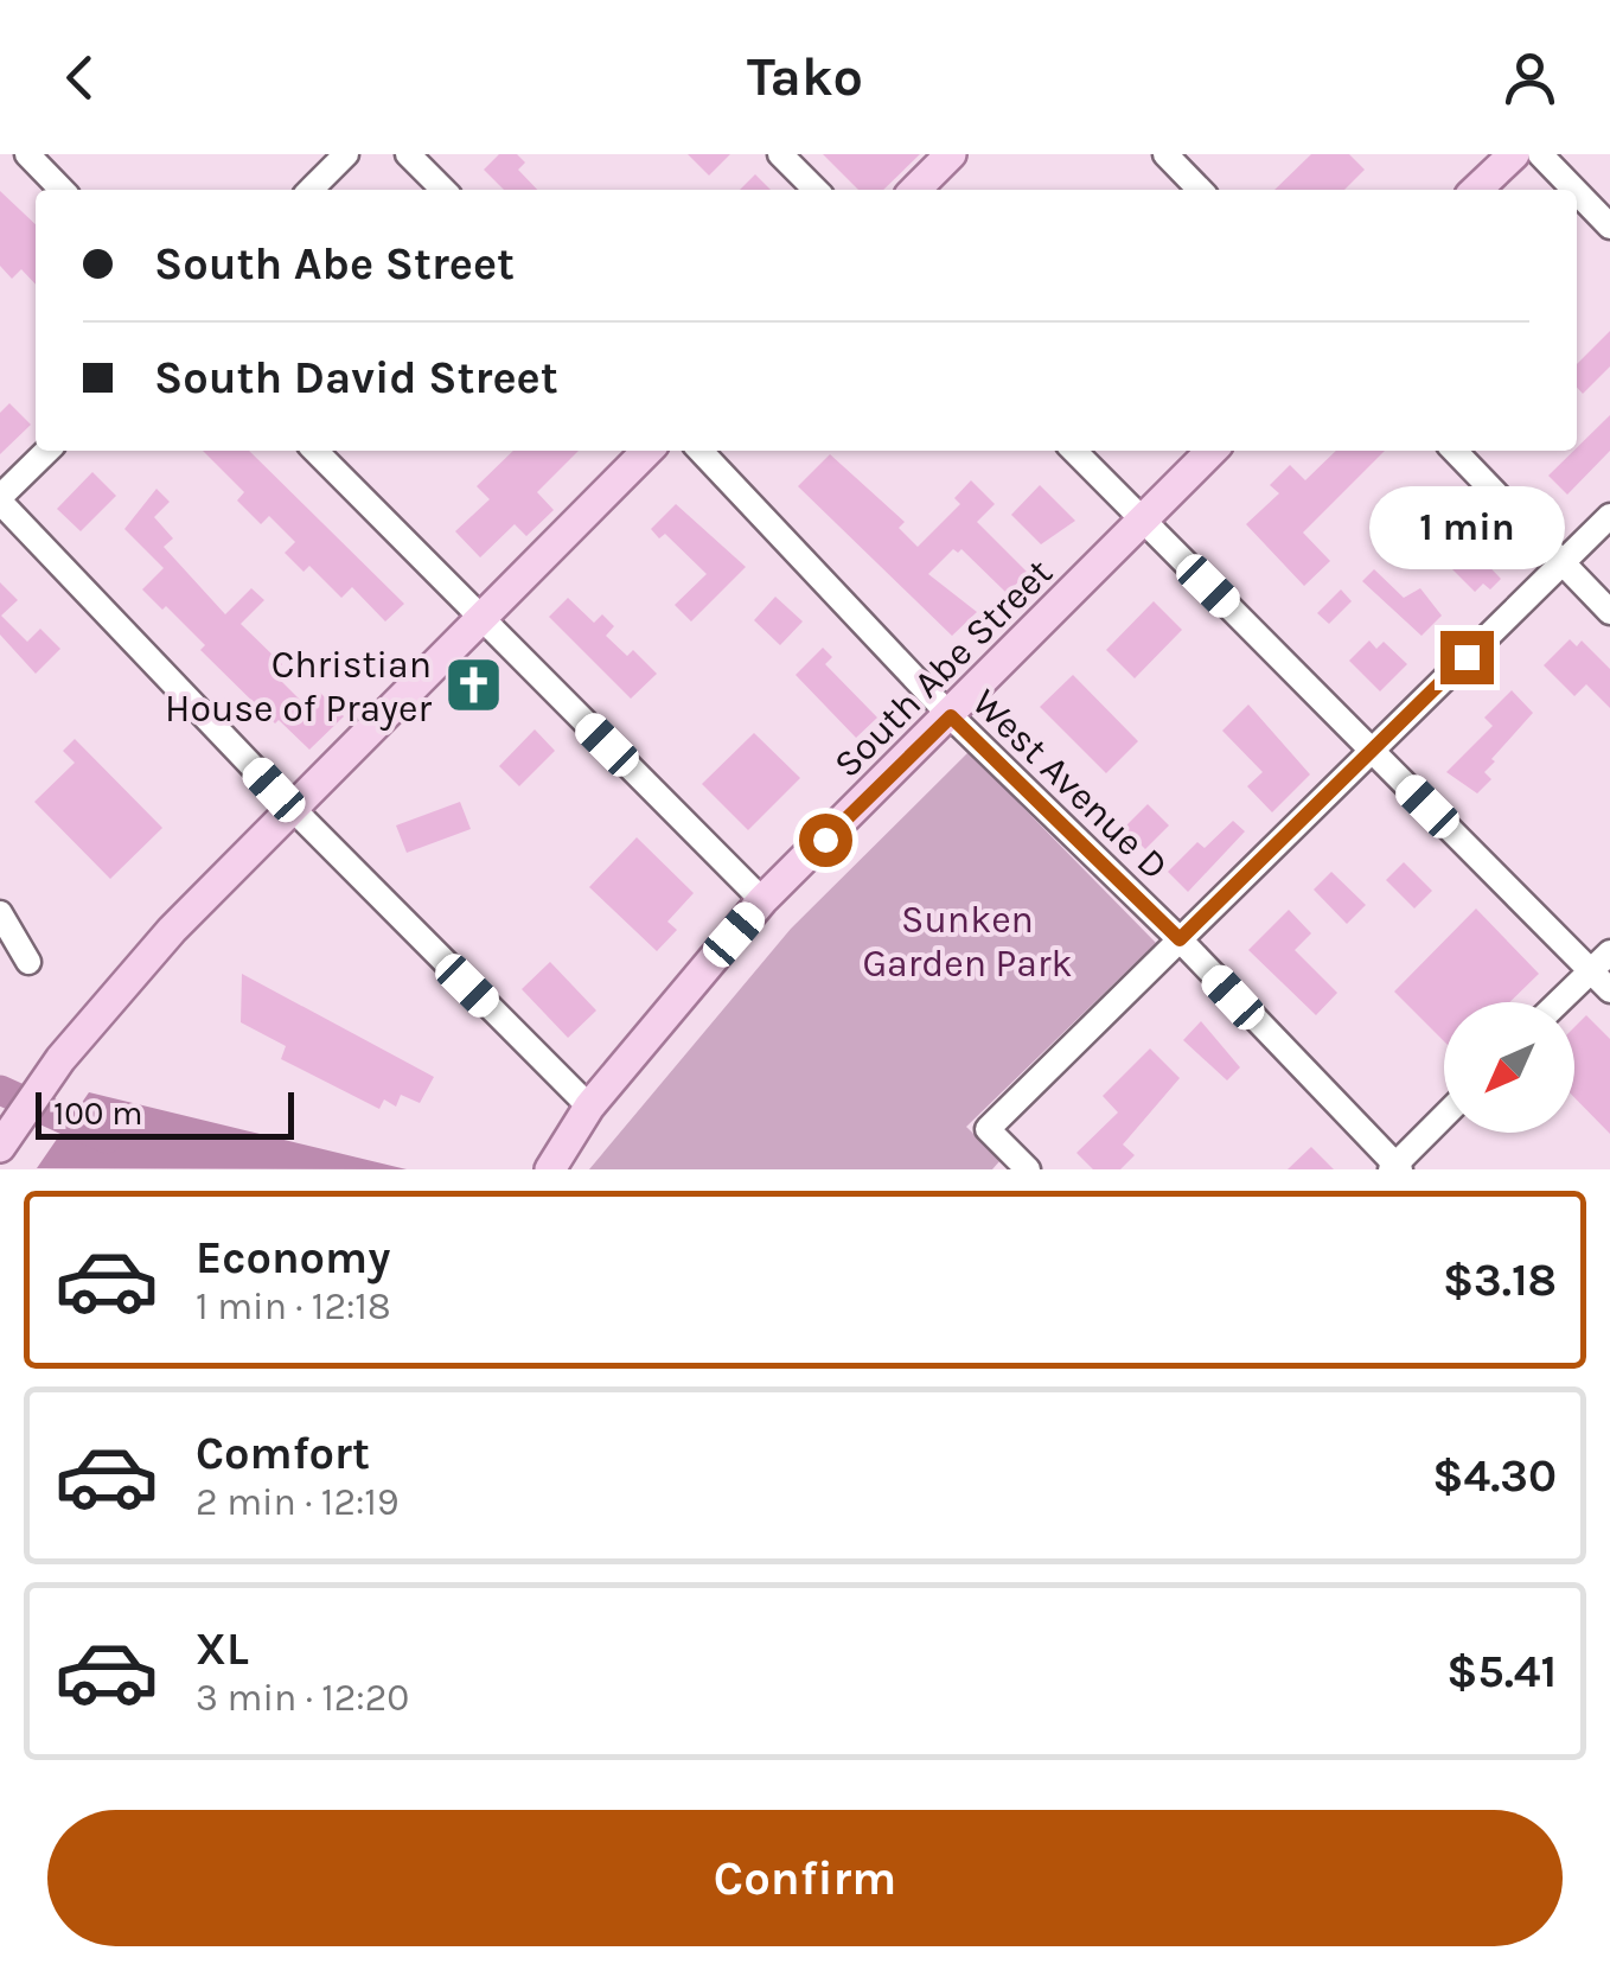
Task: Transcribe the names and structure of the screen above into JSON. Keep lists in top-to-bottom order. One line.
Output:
{"streets":{"main road":["South Abe Street"],"street":["West Avenue D"]},"crossings":[["South Abe Street","West Avenue D"]],"parks":["Sunken Garden Park"],"places":{"church":["Christian House of Prayer"]},"scale_bar":"100 m","north":"bottom left","page":{"header":"Tako","banner":["South Abe Street","South David Street"],"bubble":"1 min","scale":"100 m","list":[{"name":"Economy","note":"1 min · 12:18","value":"$3.18"},{"name":"Comfort","note":"2 min · 12:19","value":"$4.30"},{"name":"XL","note":"3 min · 12:20","value":"$5.41"}],"buttons":"Confirm"}}
